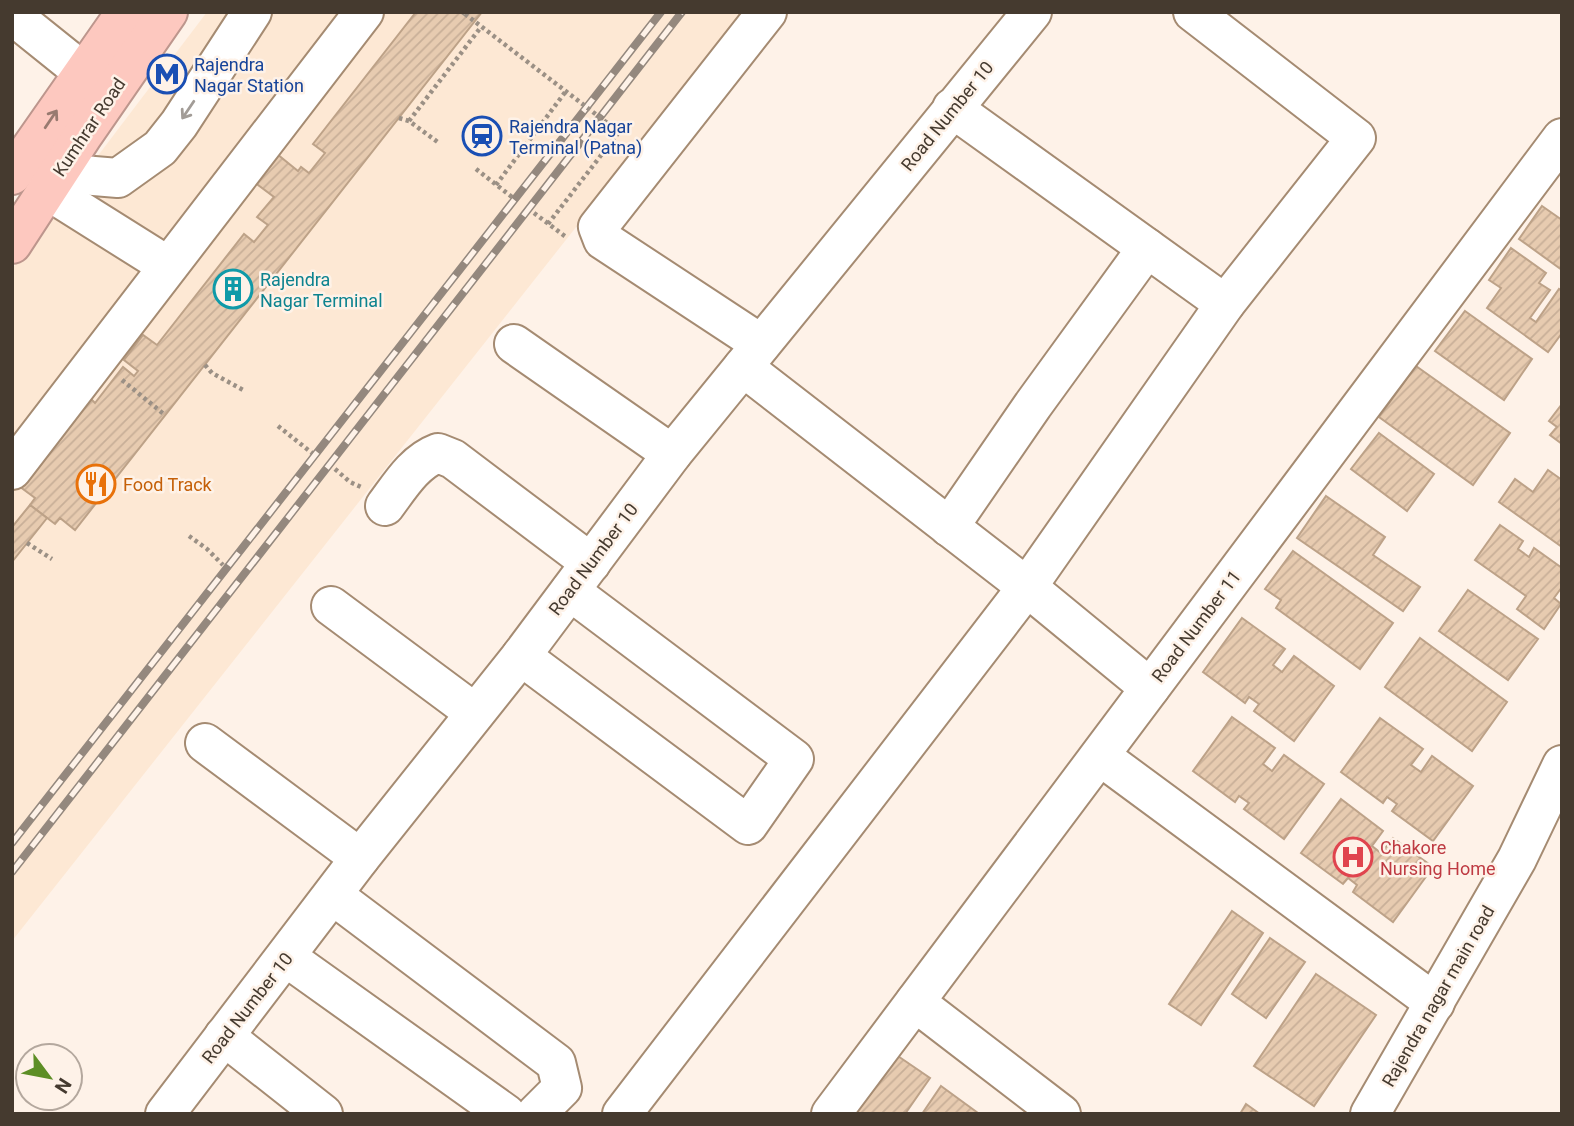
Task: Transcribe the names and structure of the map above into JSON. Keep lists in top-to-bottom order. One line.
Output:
{"streets":{"highway":["Kumhrar Road"],"street":["Road Number 10","Road Number 11","Rajendra nagar main road"]},"places":{"metro station":["Rajendra Nagar Station"],"station":["Rajendra Nagar Terminal (Patna)"],"building":["Rajendra Nagar Terminal"],"restaurant":["Food Track"],"hospital":["Chakore Nursing Home"]},"north":"bottom right"}
